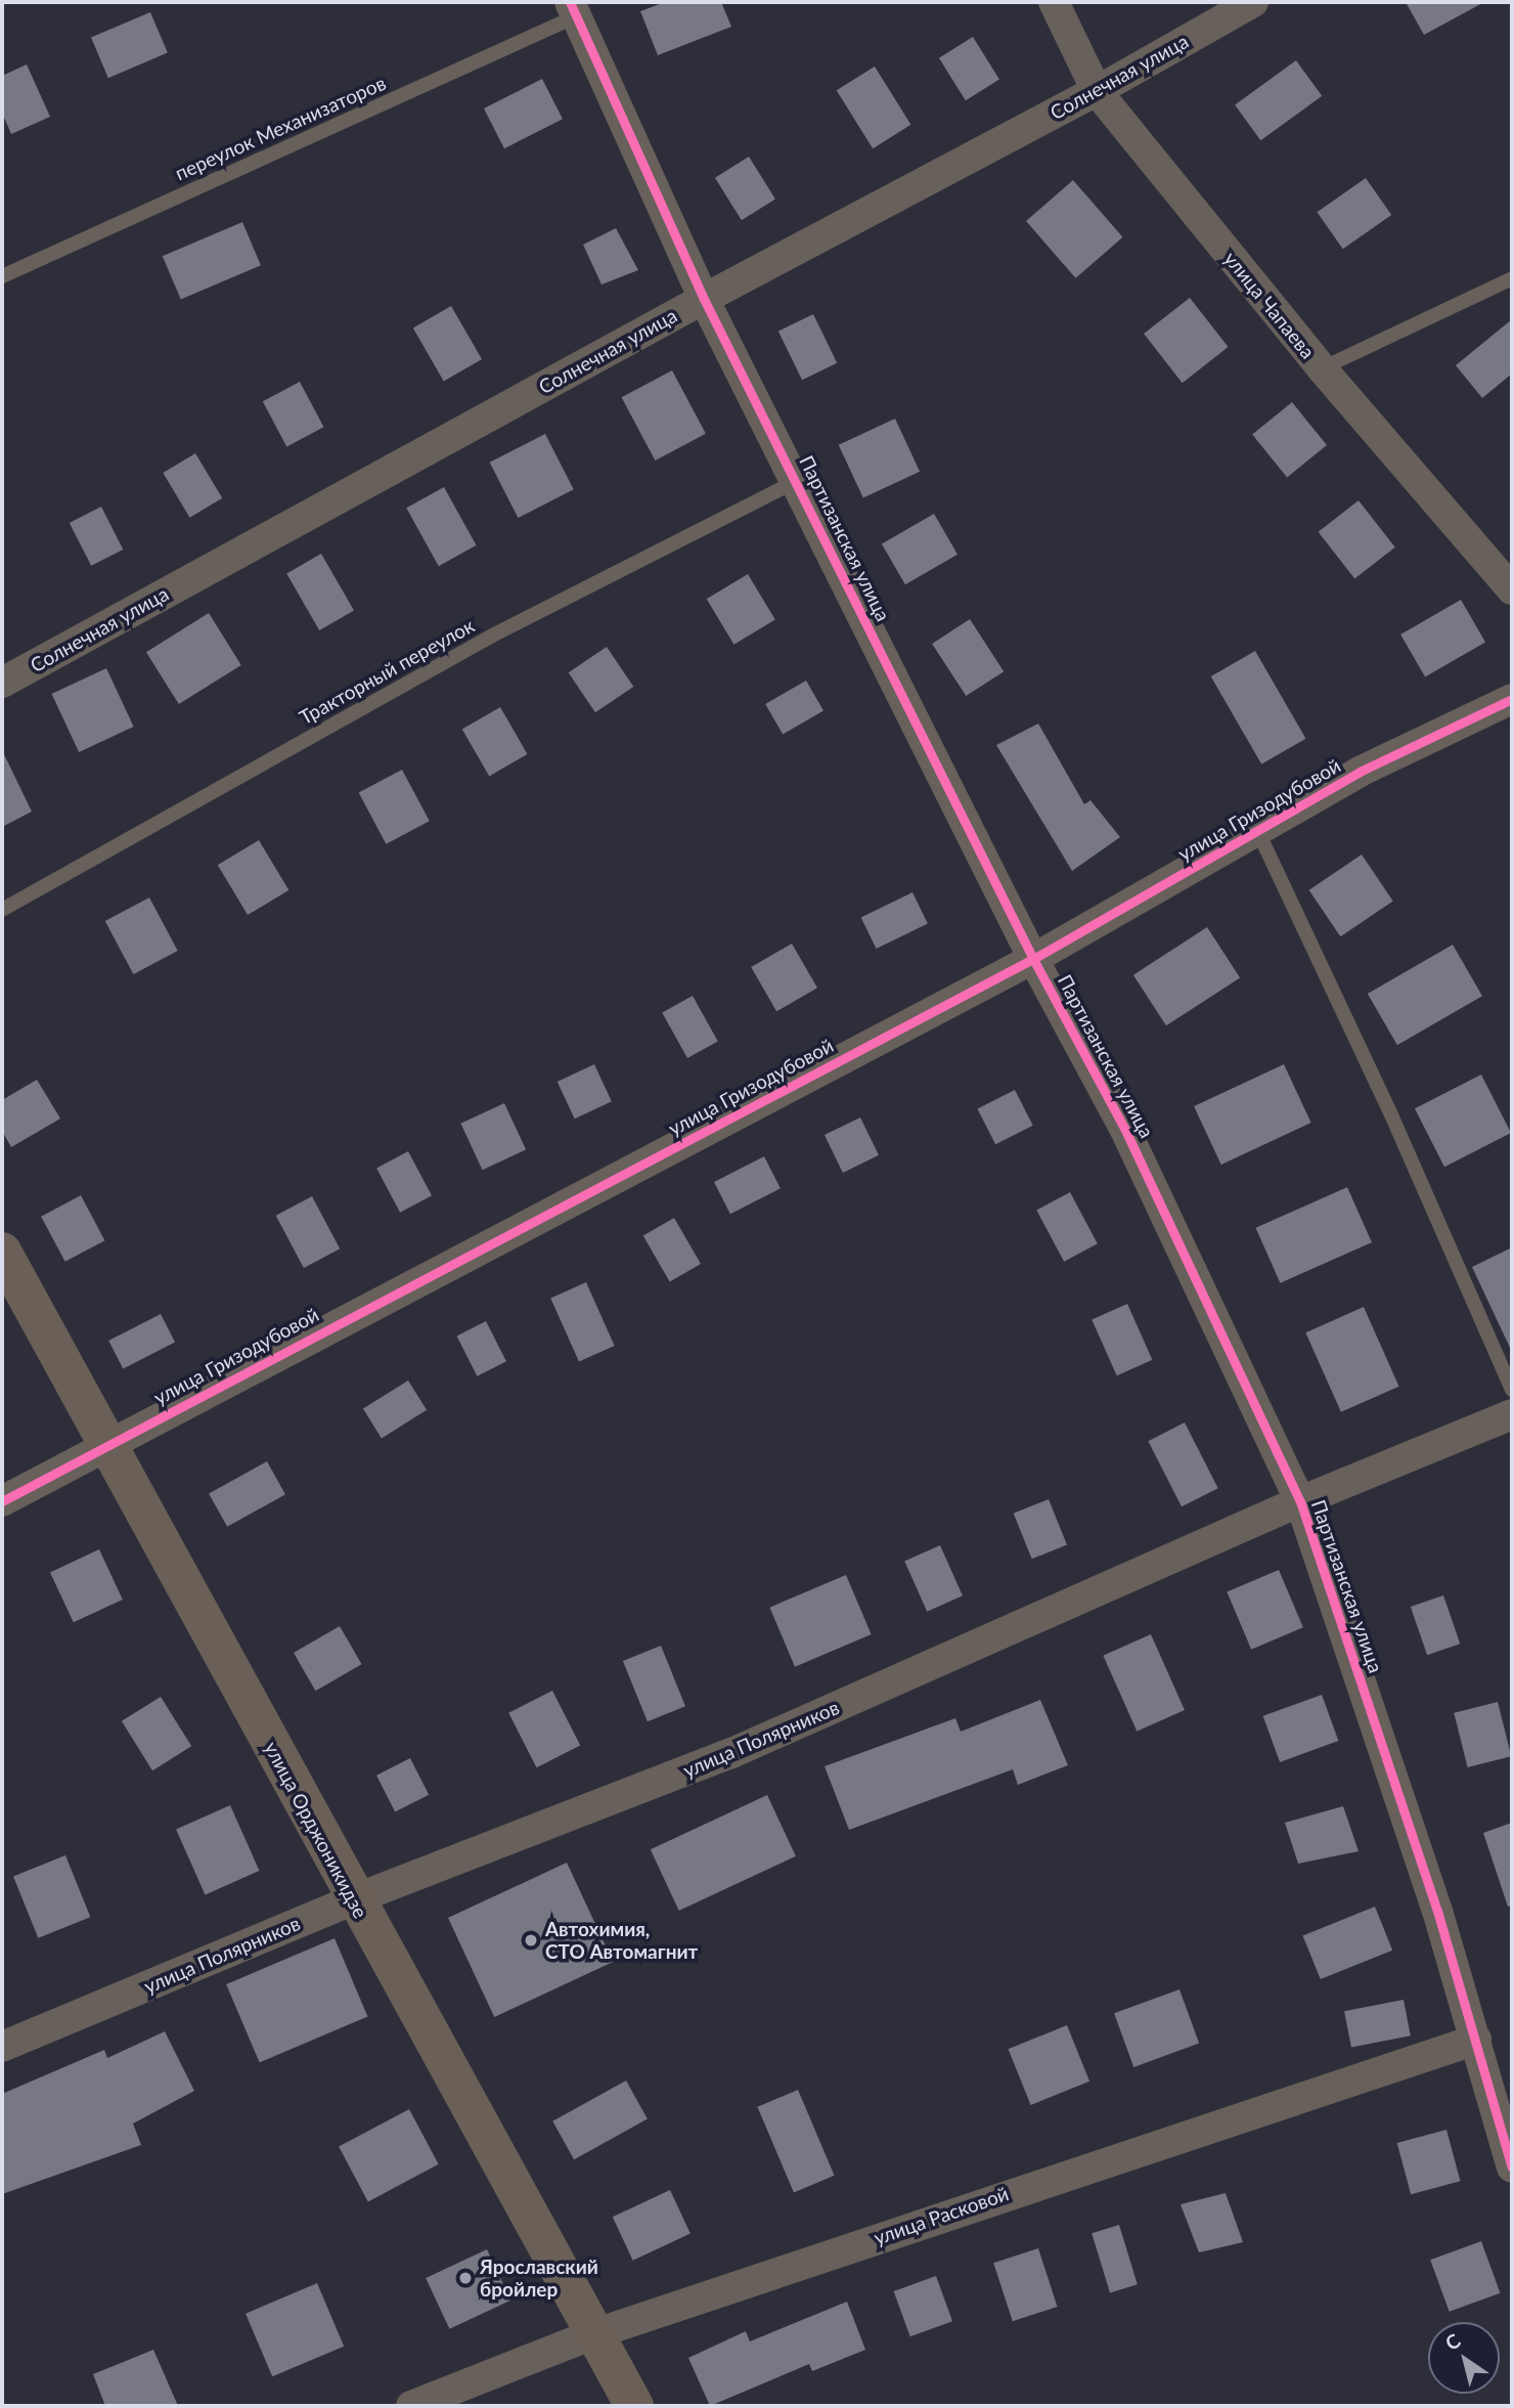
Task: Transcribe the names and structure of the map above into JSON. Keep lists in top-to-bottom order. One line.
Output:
{"streets":{"main road":["улица Орджоникидзе"],"street":["Солнечная улица","улица Чапаева","Партизанская улица","улица Гризодубовой","улица Полярников","улица Расковой"],"lane":["переулок Механизаторов","Тракторный переулок"]},"crossings":[["Солнечная улица","улица Чапаева"],["Солнечная улица","Партизанская улица"],["переулок Механизаторов","Партизанская улица"],["Партизанская улица","Тракторный переулок"],["Партизанская улица","улица Гризодубовой"],["Партизанская улица","улица Полярников"],["Партизанская улица","улица Расковой"],["улица Гризодубовой","улица Орджоникидзе"],["улица Полярников","улица Орджоникидзе"],["улица Орджоникидзе","улица Расковой"]],"places":["Автохимия, СТО Автомагнит","Ярославский бройлер"],"north":"top left"}
